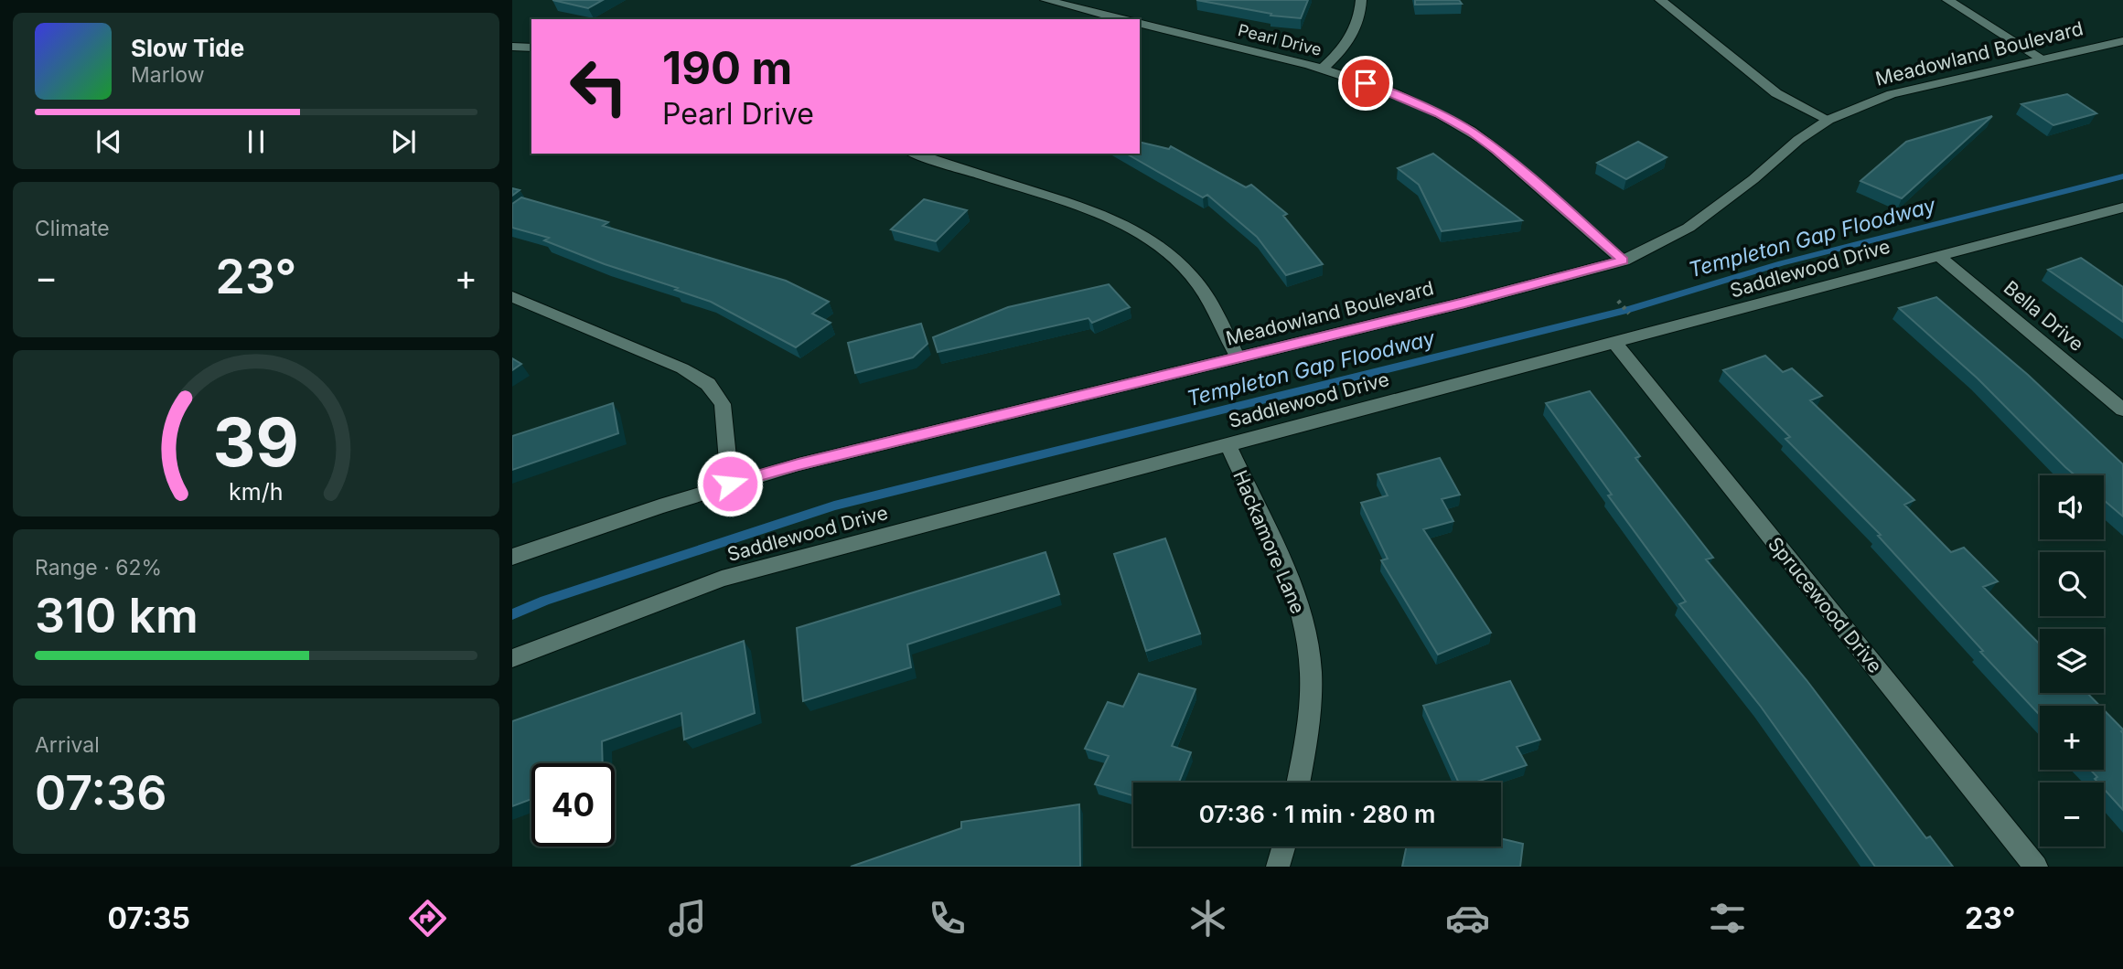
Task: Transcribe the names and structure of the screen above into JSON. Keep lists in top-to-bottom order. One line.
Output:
{"streets":{"street":["Pearl Drive","Meadowland Boulevard","Saddlewood Drive","Bella Drive","Hackamore Lane","Sprucewood Drive"]},"crossings":[["Pearl Drive","Meadowland Boulevard"],["Saddlewood Drive","Bella Drive"],["Saddlewood Drive","Hackamore Lane"],["Saddlewood Drive","Sprucewood Drive"]],"water":["Templeton Gap Floodway"],"page":{"turn":["190 m","Pearl Drive"],"song":["Slow Tide","Marlow"],"tile":["Climate",["Range · 62%","310 km"],["Arrival","07:36"]],"heat":["−","23°","+"],"map_buttons":["+","−"],"limit":"40","trip":"07:36 · 1 min · 280 m","tabs":["07:35","23°"],"gauge":["39","km/h"]}}
